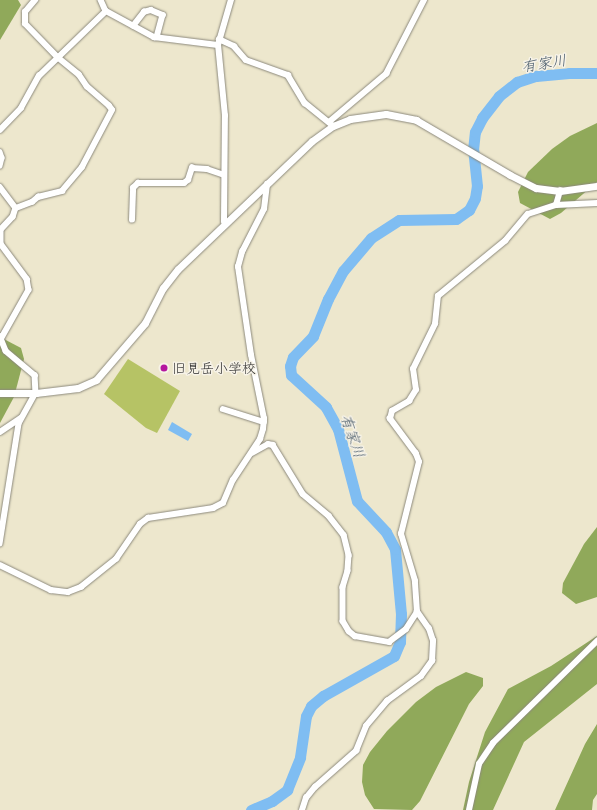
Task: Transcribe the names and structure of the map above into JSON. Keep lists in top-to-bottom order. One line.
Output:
{"water":["有家川"],"places":["旧見岳小学校"]}
